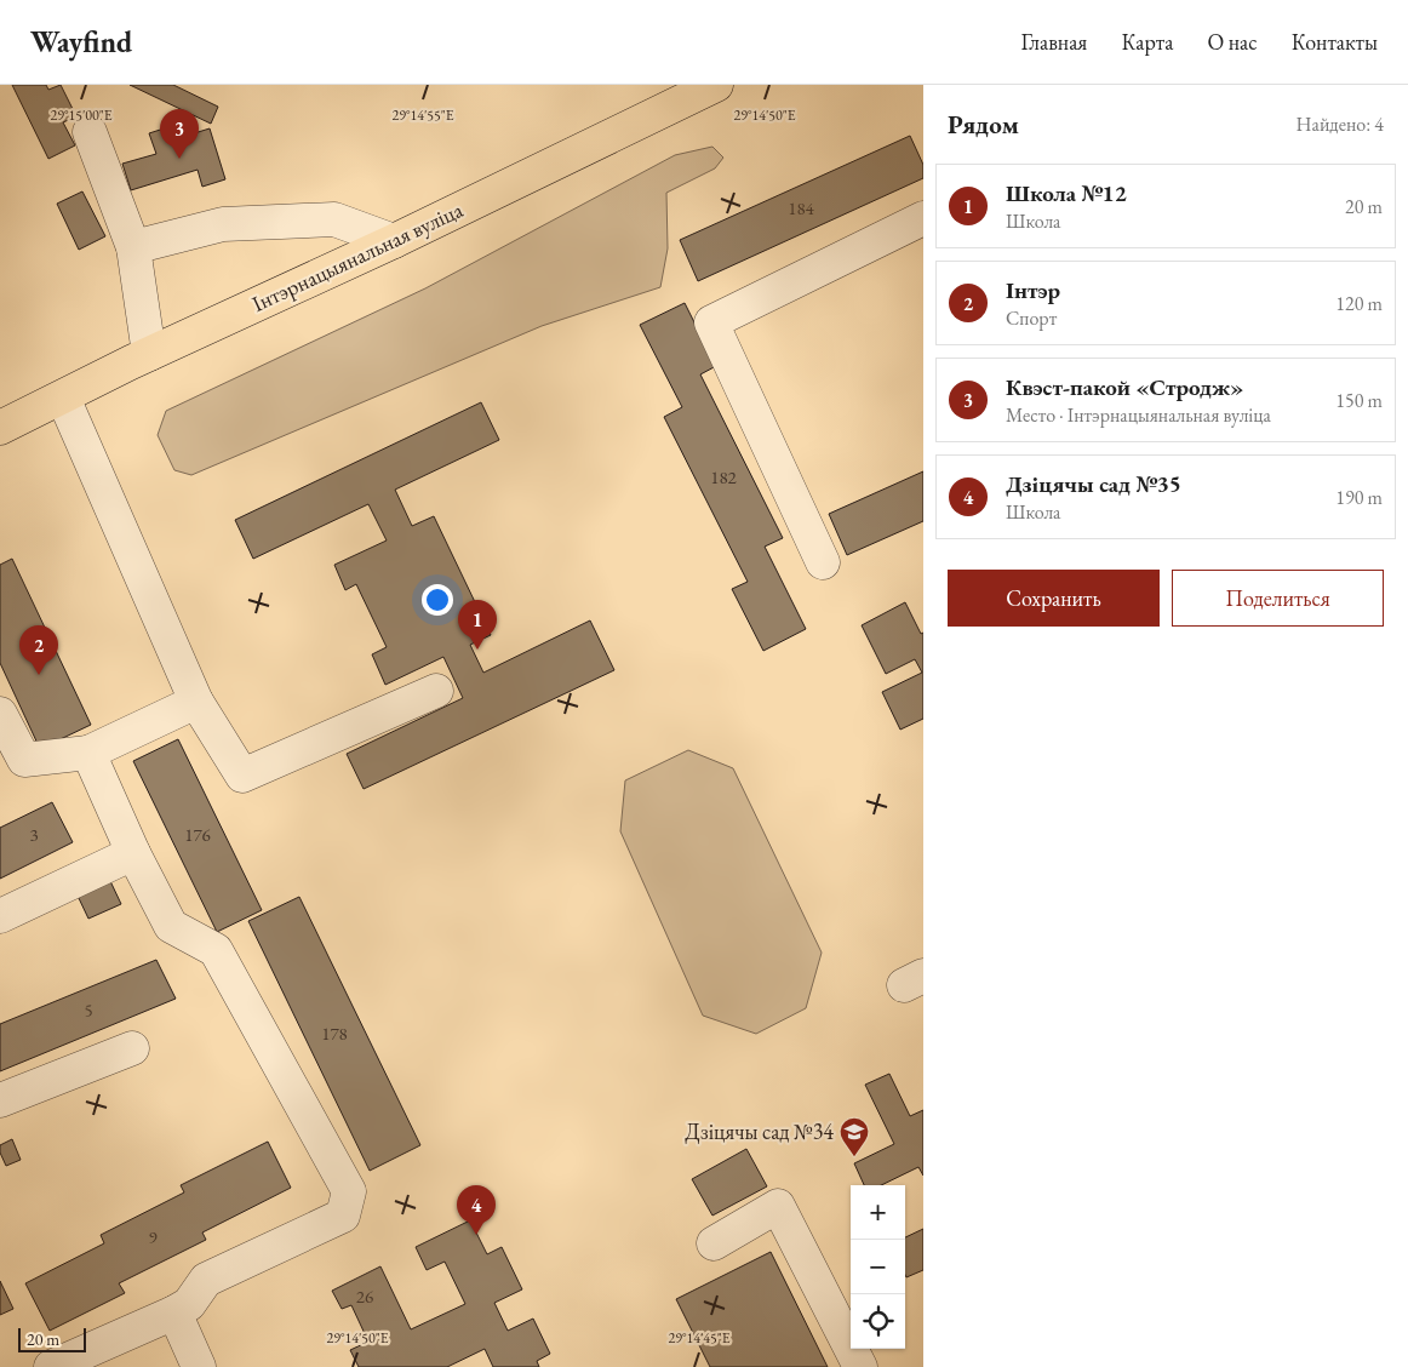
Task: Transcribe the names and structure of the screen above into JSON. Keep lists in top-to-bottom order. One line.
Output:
{"streets":{"main road":["Інтэрнацыянальная вуліца"]},"places":{"school or university":["Дзіцячы сад №34"]},"house_numbers":["184","182","3","176","5","178","9","26"],"scale_bar":"20 m","page":{"header":"Wayfind","nav":["Главная","Карта","О нас","Контакты"],"heading":["Рядом","Найдено: 4"],"pins":["3","1","2","4"],"list":[{"mark":"1","name":"Школа №12","note":"Школа","value":"20 m"},{"mark":"2","name":"Інтэр","note":"Спорт","value":"120 m"},{"mark":"3","name":"Квэст-пакой «Стродж»","note":"Место · Інтэрнацыянальная вуліца","value":"150 m"},{"mark":"4","name":"Дзіцячы сад №35","note":"Школа","value":"190 m"}],"buttons":["Сохранить","Поделиться"],"map_buttons":["+","−"],"scale":"20 m"},"coordinates":["29°15'00\"E","29°14'55\"E","29°14'50\"E","29°14'45\"E"]}
